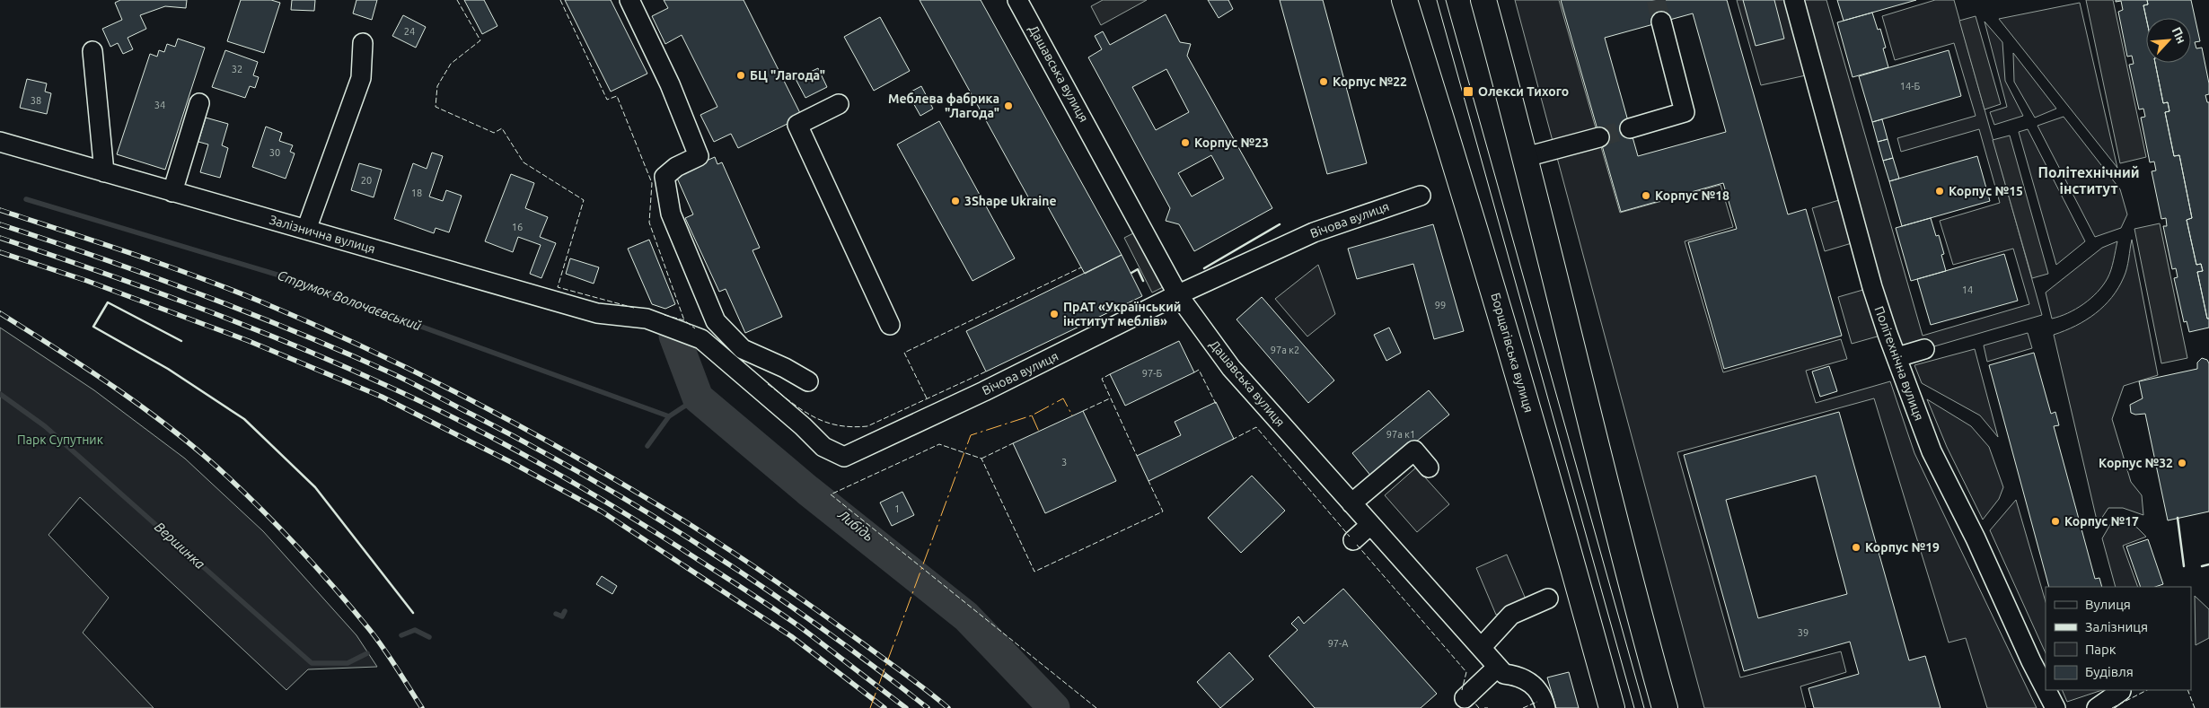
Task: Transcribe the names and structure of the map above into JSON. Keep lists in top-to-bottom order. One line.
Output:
{"streets":{"main road":["Борщагівська вулиця"],"street":["Дашавська вулиця","Вічова вулиця","Залізнична вулиця","Політехнічна вулиця"]},"crossings":[["Дашавська вулиця","Вічова вулиця"],["Вічова вулиця","Залізнична вулиця"]],"districts":["Політехнічний інститут"],"water":["Струмок Волочаєвський","Либідь","Вершинка"],"parks":["Парк Супутник"],"places":{"other":["БЦ \"Лагода\"","Корпус №22","Меблева фабрика \"Лагода\"","Корпус №23","Корпус №15","Корпус №18","3Shape Ukraine","ПрАТ «Український інститут меблів»","Корпус №32","Корпус №17","Корпус №19"],"transit":["Олекси Тихого"]},"house_numbers":["24","32","14-Б","38","34","30","20","18","16","14","99","97а к2","97-Б","97а к1","3","1","39","97-А"],"legend":["Вулиця","Залізниця","Парк","Будівля"],"north":"top right"}
